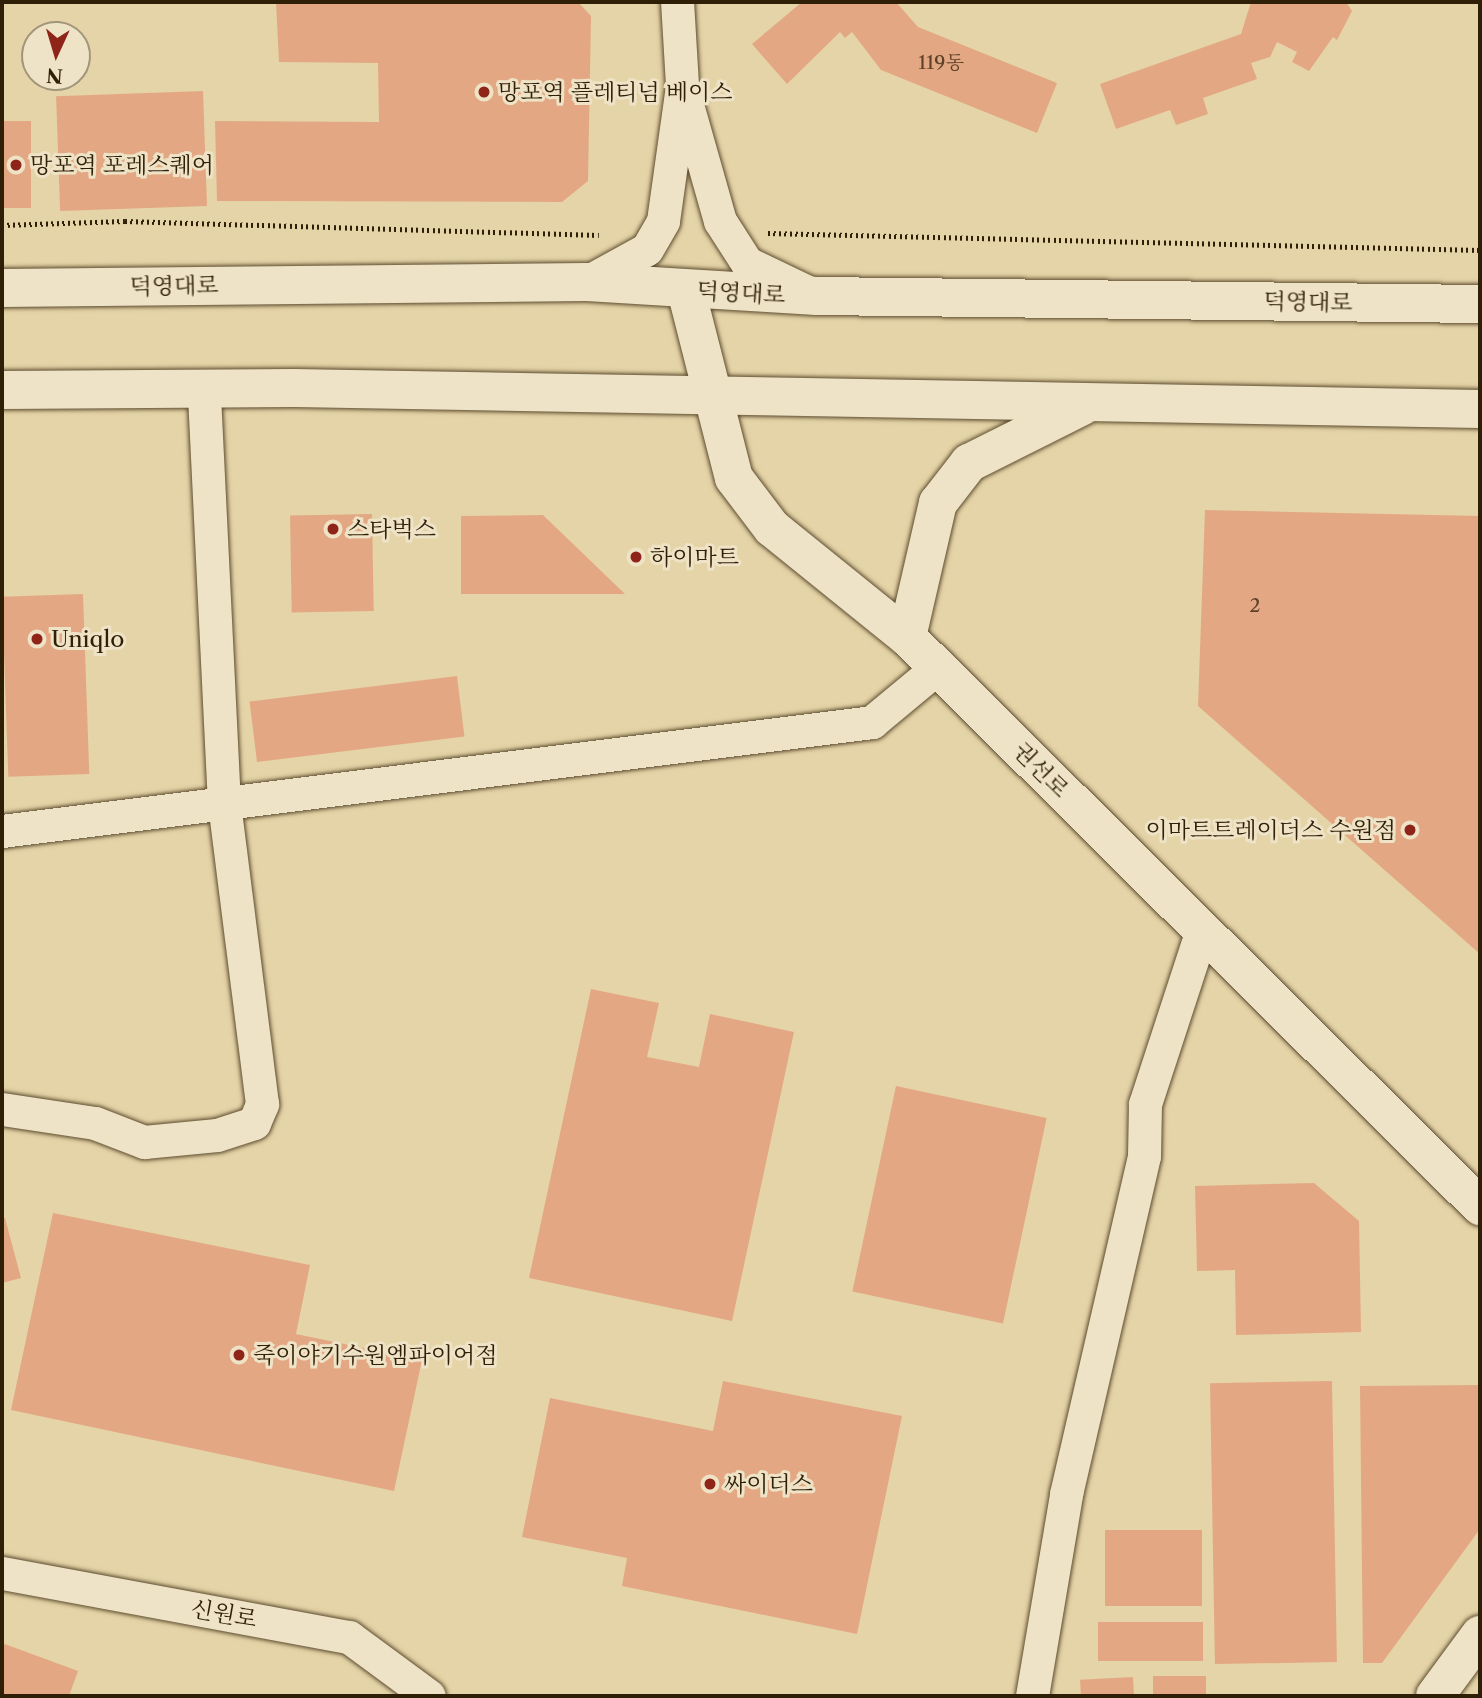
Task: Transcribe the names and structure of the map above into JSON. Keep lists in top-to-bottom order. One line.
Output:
{"streets":{"street":["덕영대로","권선로","신원로"]},"crossings":[["덕영대로","권선로"]],"places":["망포역 플레티넘 베이스","망포역 포레스퀘어","스타벅스","하이마트","Uniqlo","이마트트레이더스 수원점","죽이야기수원엠파이어점","싸이더스"],"house_numbers":["119동","2"],"north":"bottom"}
